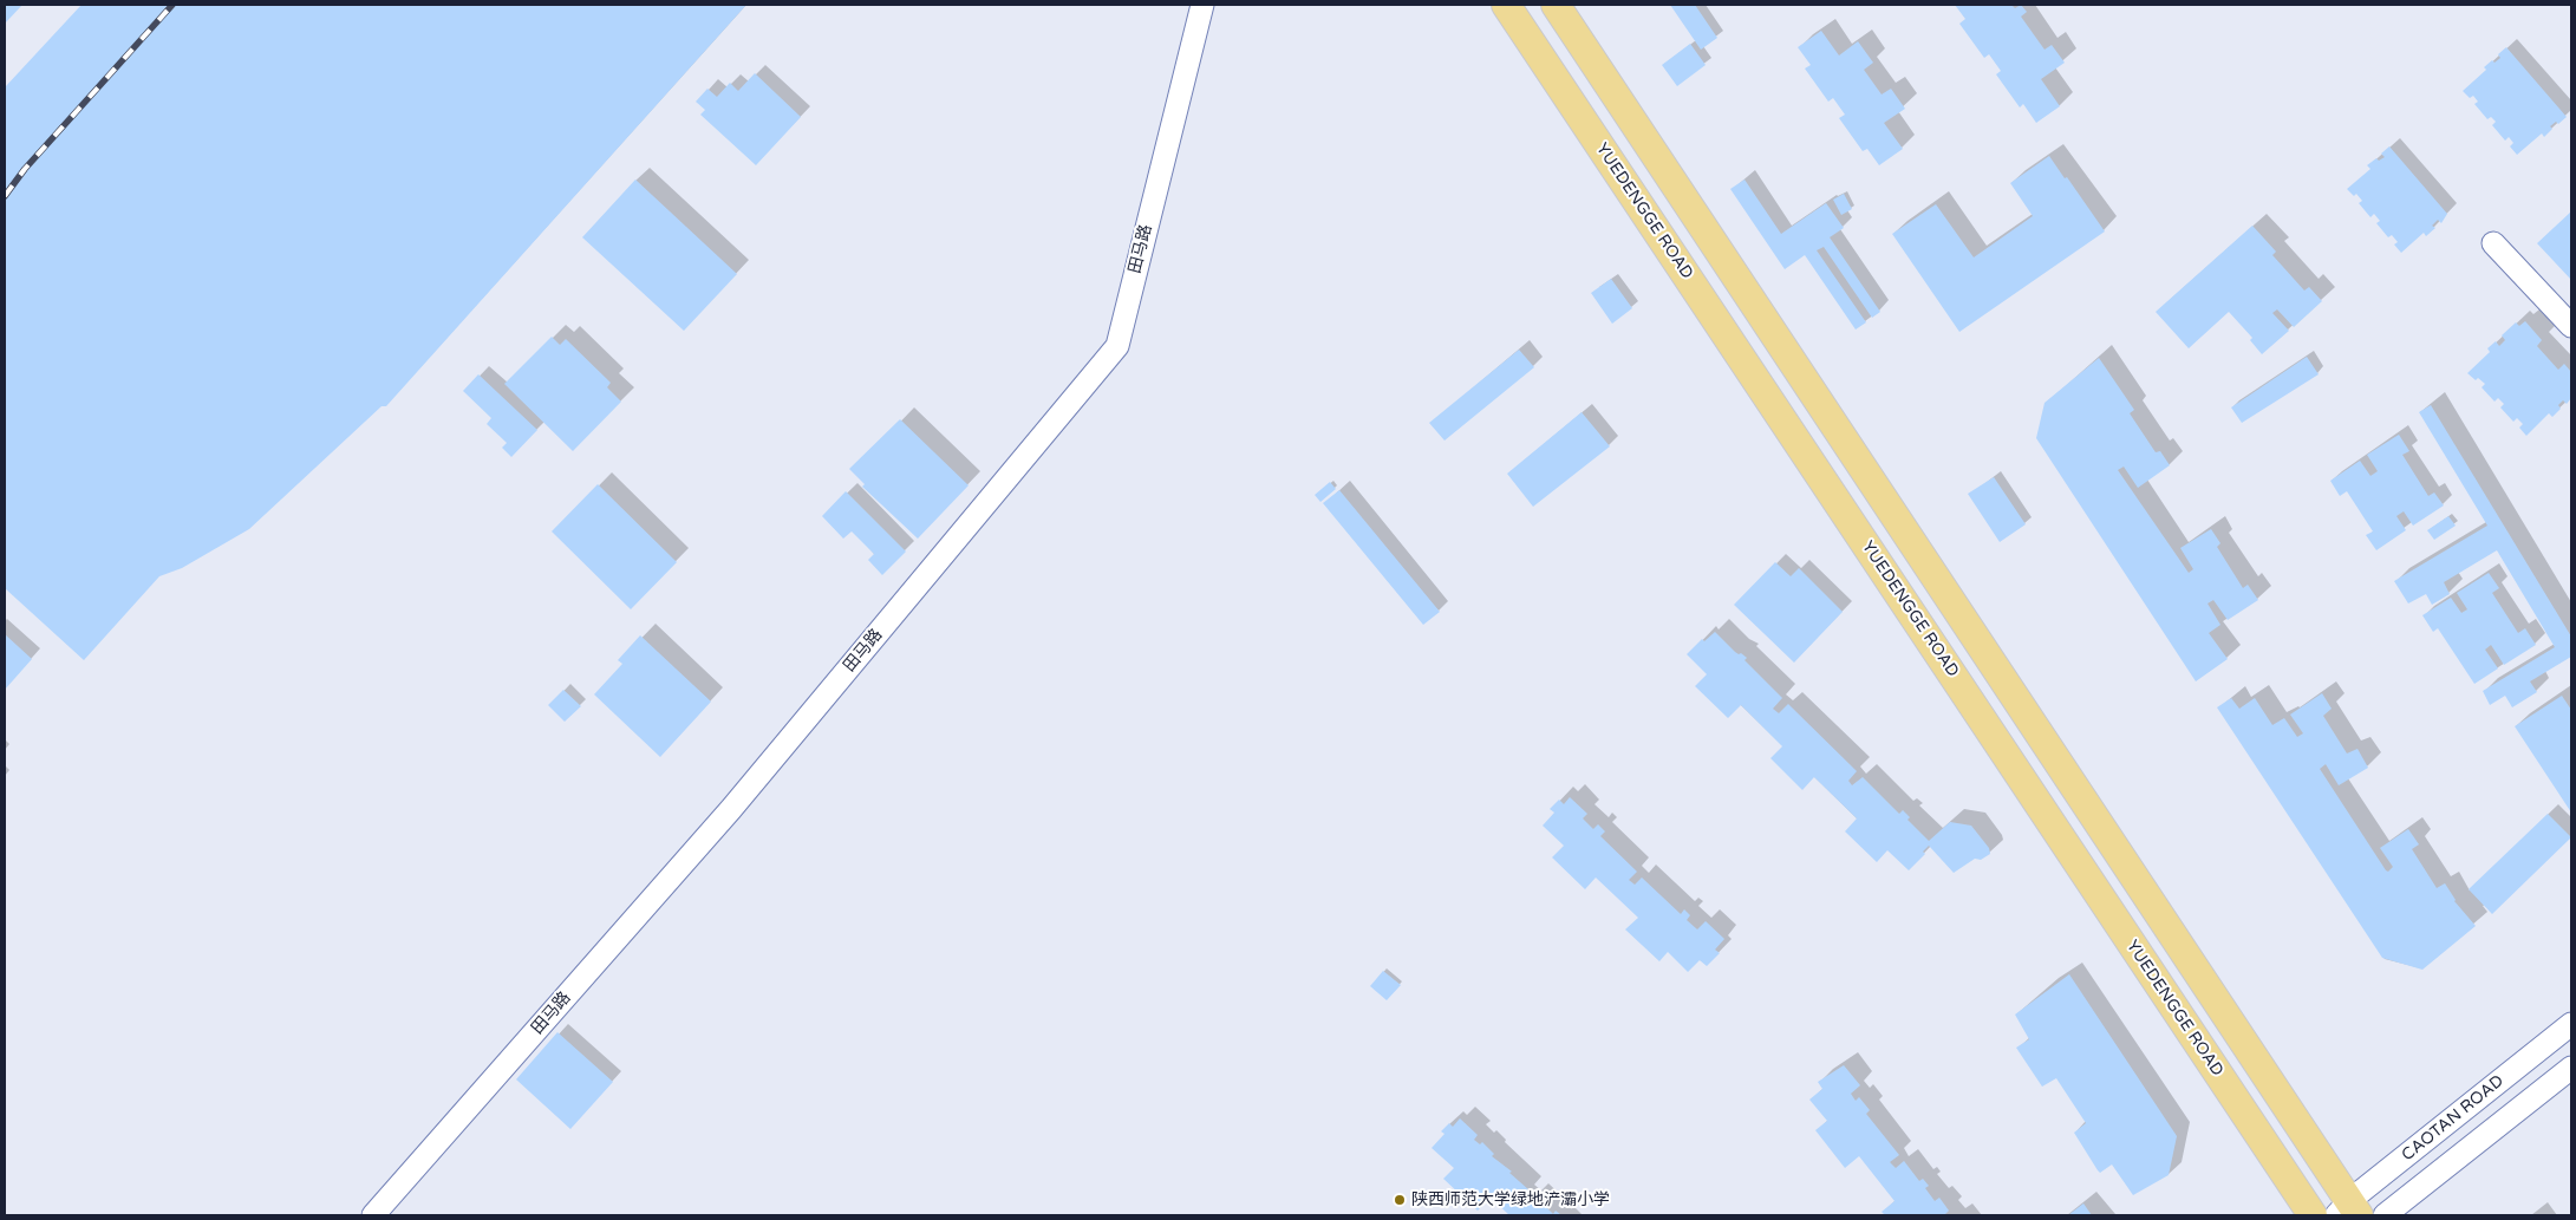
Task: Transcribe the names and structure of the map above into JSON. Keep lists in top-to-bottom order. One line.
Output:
{"streets":{"main road":["YUEDENGGE ROAD"],"street":["田马路","CAOTAN ROAD"]},"places":["陕西师范大学绿地浐灞小学"]}
